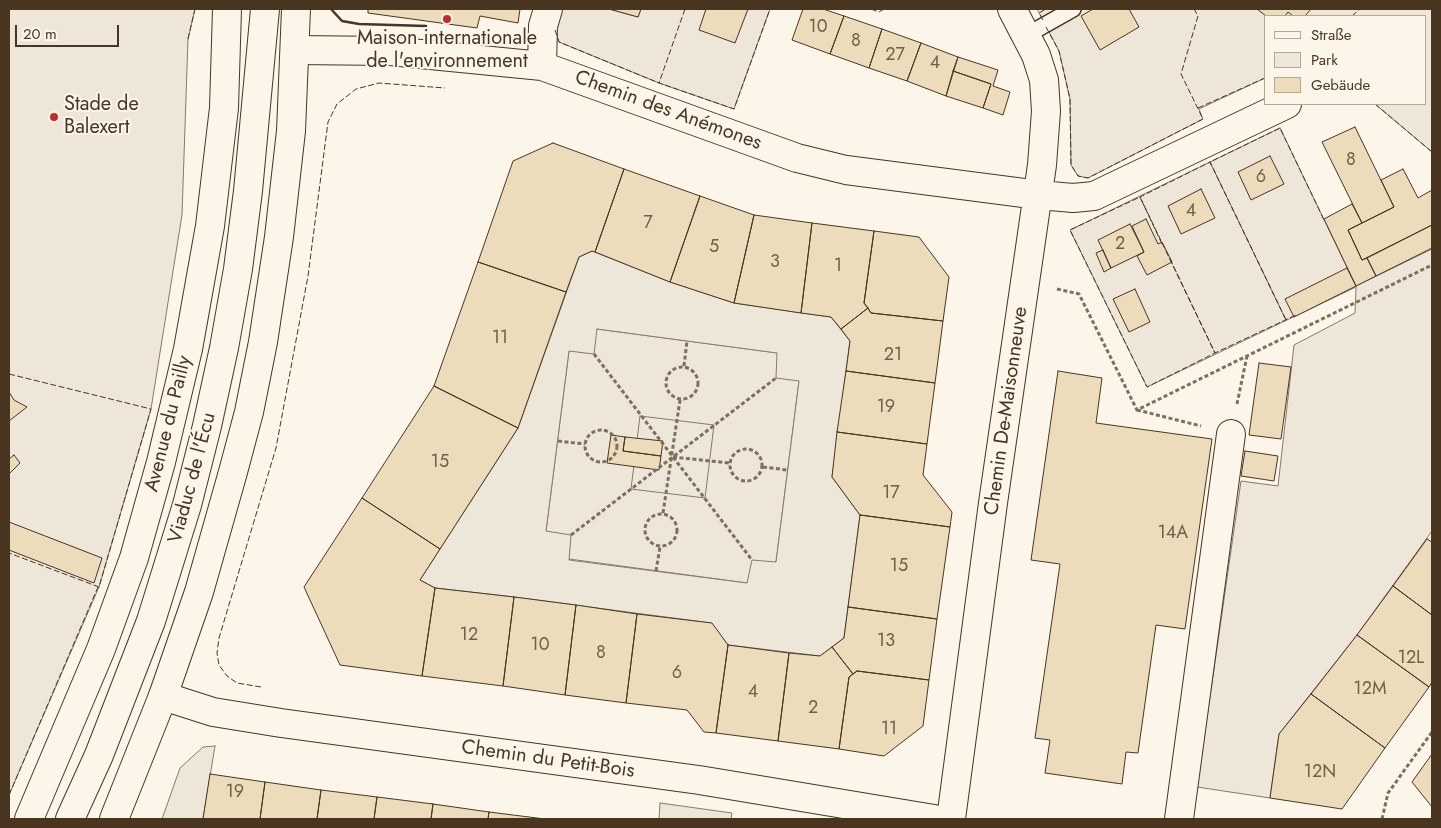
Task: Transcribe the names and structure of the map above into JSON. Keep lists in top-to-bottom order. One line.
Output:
{"streets":{"street":["Chemin des Anémones","Chemin De-Maisonneuve","Avenue du Pailly","Viaduc de l'Écu","Chemin du Petit-Bois"]},"crossings":[["Chemin des Anémones","Chemin De-Maisonneuve"]],"places":["Maison internationale de l'environnement","Stade de Balexert"],"house_numbers":["10","8","27","4","8","6","4","7","2","5","3","1","11","21","19","15","17","14A","15","12","13","10","8","12L","6","12M","4","2","11","12N","19"],"legend":["Straße","Park","Gebäude"],"scale_bar":"20 m"}
